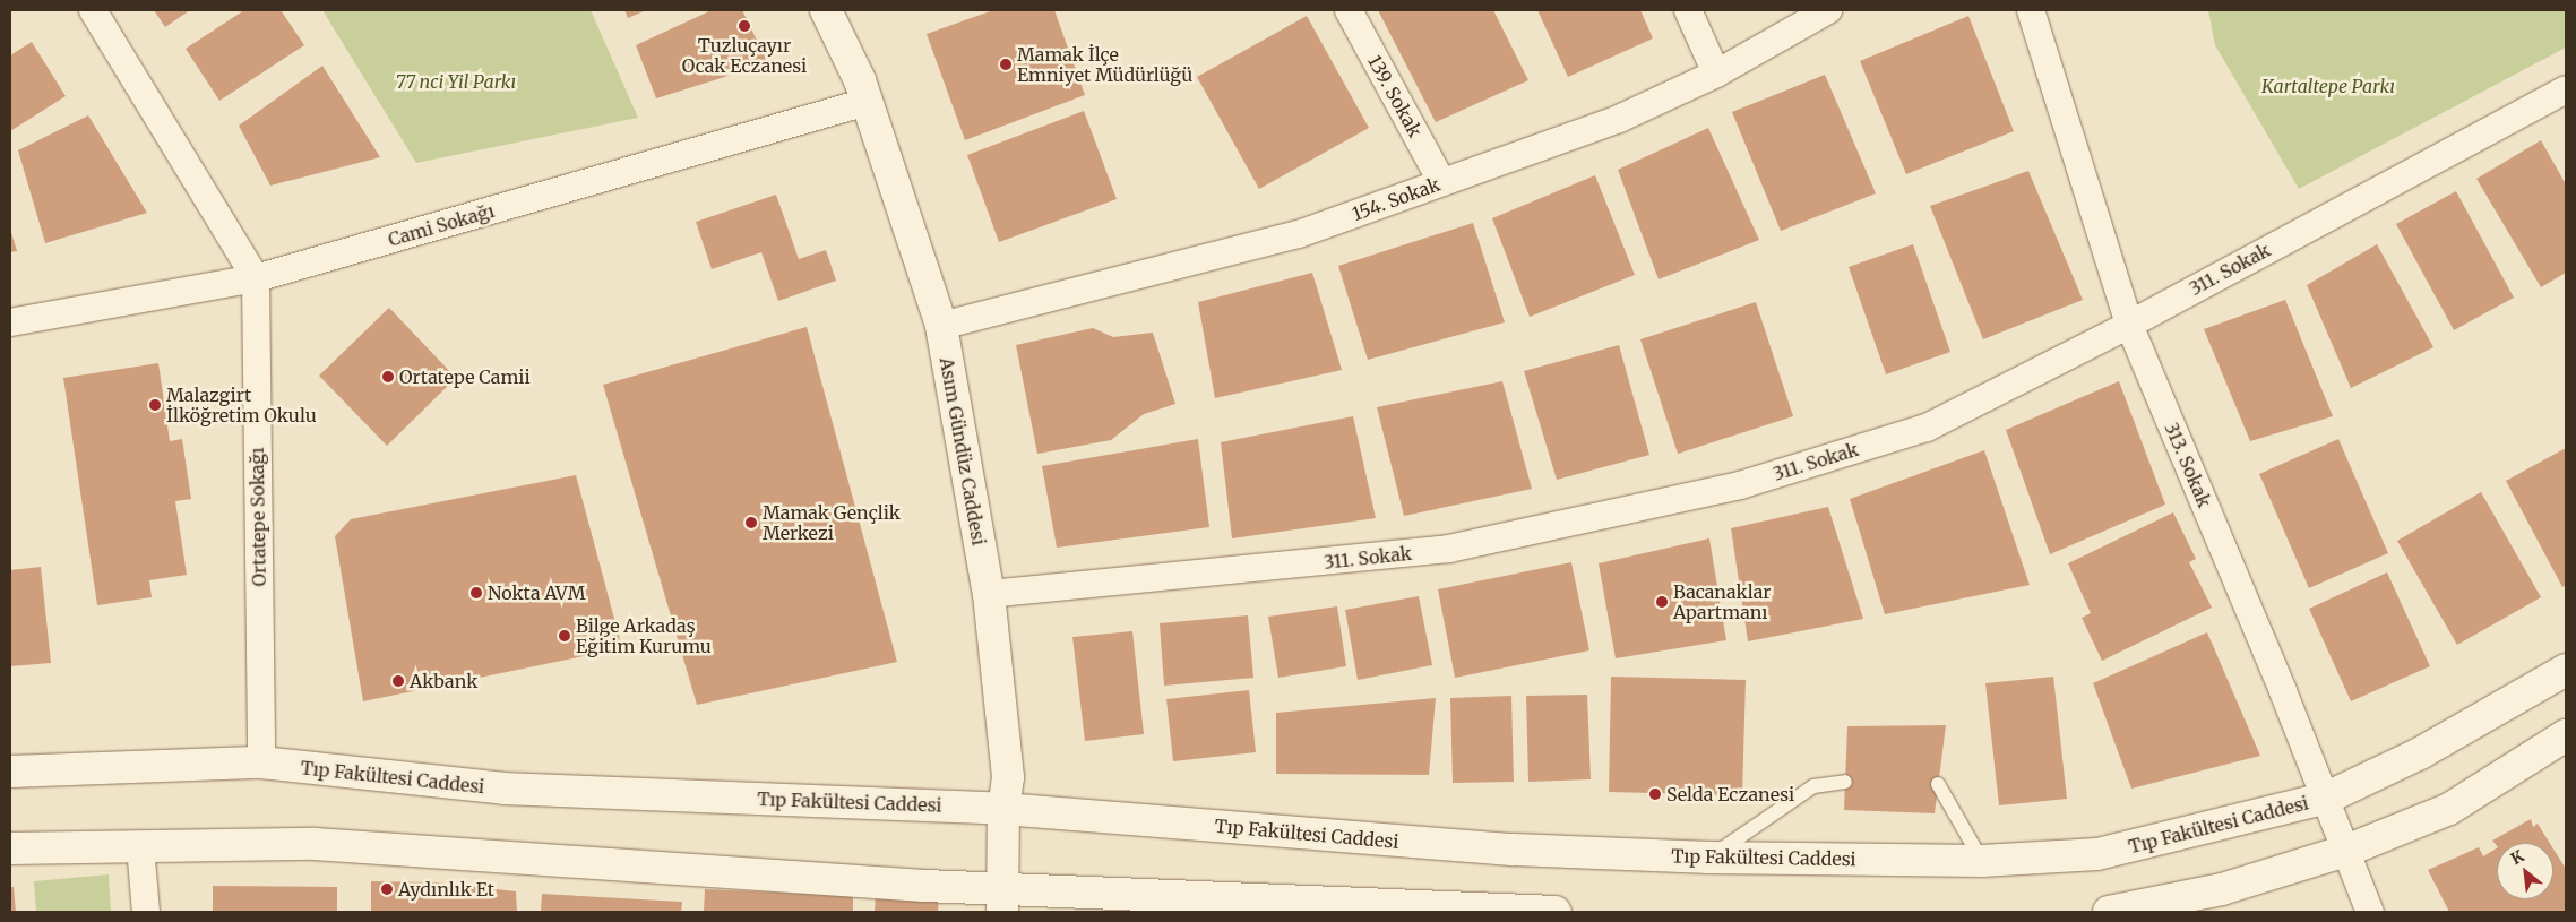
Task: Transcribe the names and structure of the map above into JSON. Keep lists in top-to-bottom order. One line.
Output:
{"streets":{"main road":["Asım Gündüz Caddesi","Tıp Fakültesi Caddesi"],"street":["139. Sokak","154. Sokak","Cami Sokağı","311. Sokak","313. Sokak","Ortatepe Sokağı"]},"crossings":[["139. Sokak","154. Sokak"],["154. Sokak","Asım Gündüz Caddesi"],["Cami Sokağı","Asım Gündüz Caddesi"],["Cami Sokağı","Ortatepe Sokağı"],["311. Sokak","Asım Gündüz Caddesi"],["311. Sokak","313. Sokak"],["Asım Gündüz Caddesi","Tıp Fakültesi Caddesi"],["313. Sokak","Tıp Fakültesi Caddesi"],["Ortatepe Sokağı","Tıp Fakültesi Caddesi"]],"parks":["77 nci Yil Parkı","Kartaltepe Parkı"],"places":["Tuzluçayır Ocak Eczanesi","Mamak İlçe Emniyet Müdürlüğü","Ortatepe Camii","Malazgirt İlköğretim Okulu","Mamak Gençlik Merkezi","Nokta AVM","Bacanaklar Apartmanı","Bilge Arkadaş Eğitim Kurumu","Akbank","Selda Eczanesi","Aydınlık Et"],"north":"top left"}
